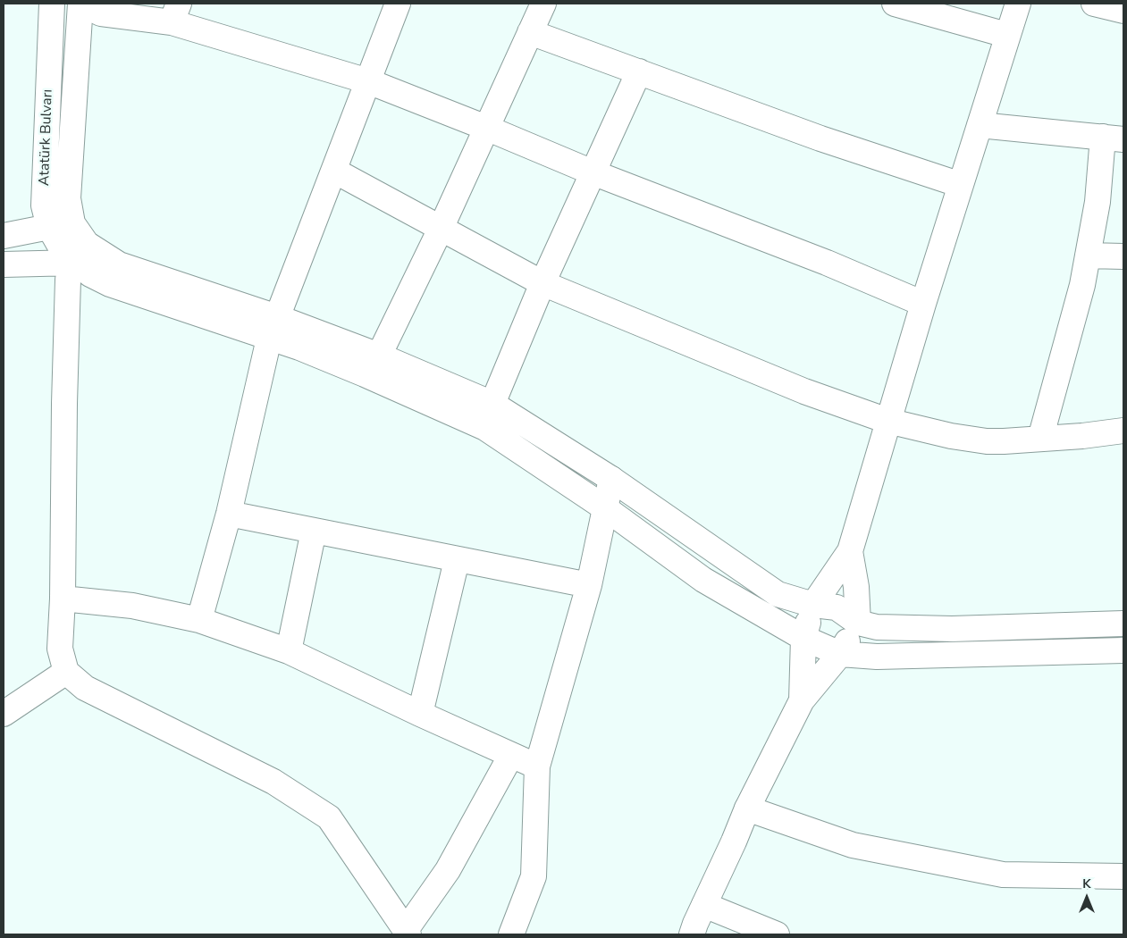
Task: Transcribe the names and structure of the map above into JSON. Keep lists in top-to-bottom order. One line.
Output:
{"streets":{"street":["Atatürk Bulvarı"]},"north":"top"}
